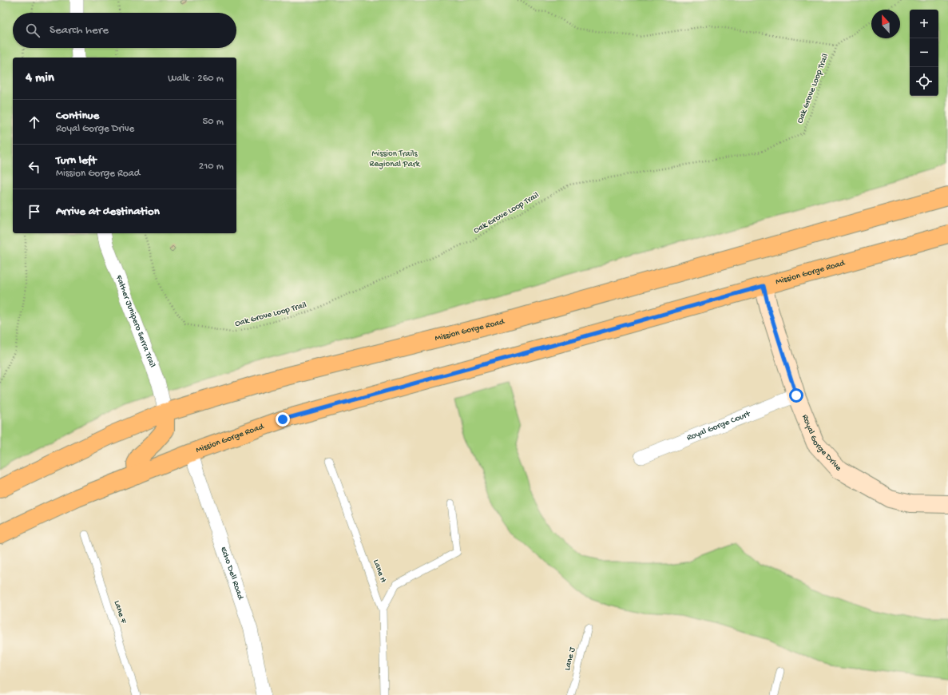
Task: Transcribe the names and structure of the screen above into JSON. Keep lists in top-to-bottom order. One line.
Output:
{"streets":{"main road":["Mission Gorge Road"],"street":["Father Junipero Serra Trail","Royal Gorge Court","Royal Gorge Drive","Echo Dell Road"],"lane":["Lane H","Lane F","Lane J"],"path":["Oak Grove Loop Trail"]},"crossings":[["Mission Gorge Road","Father Junipero Serra Trail"],["Mission Gorge Road","Royal Gorge Drive"],["Mission Gorge Road","Echo Dell Road"],["Royal Gorge Court","Royal Gorge Drive"]],"parks":["Mission Trails Regional Park"],"north":"top","page":{"map_buttons":["+","−"],"search":"Search here","heading":["4 min","Walk · 260 m"],"list":[["Continue","Royal Gorge Drive","50 m"],["Turn left","Mission Gorge Road","210 m"],"Arrive at destination"]}}
